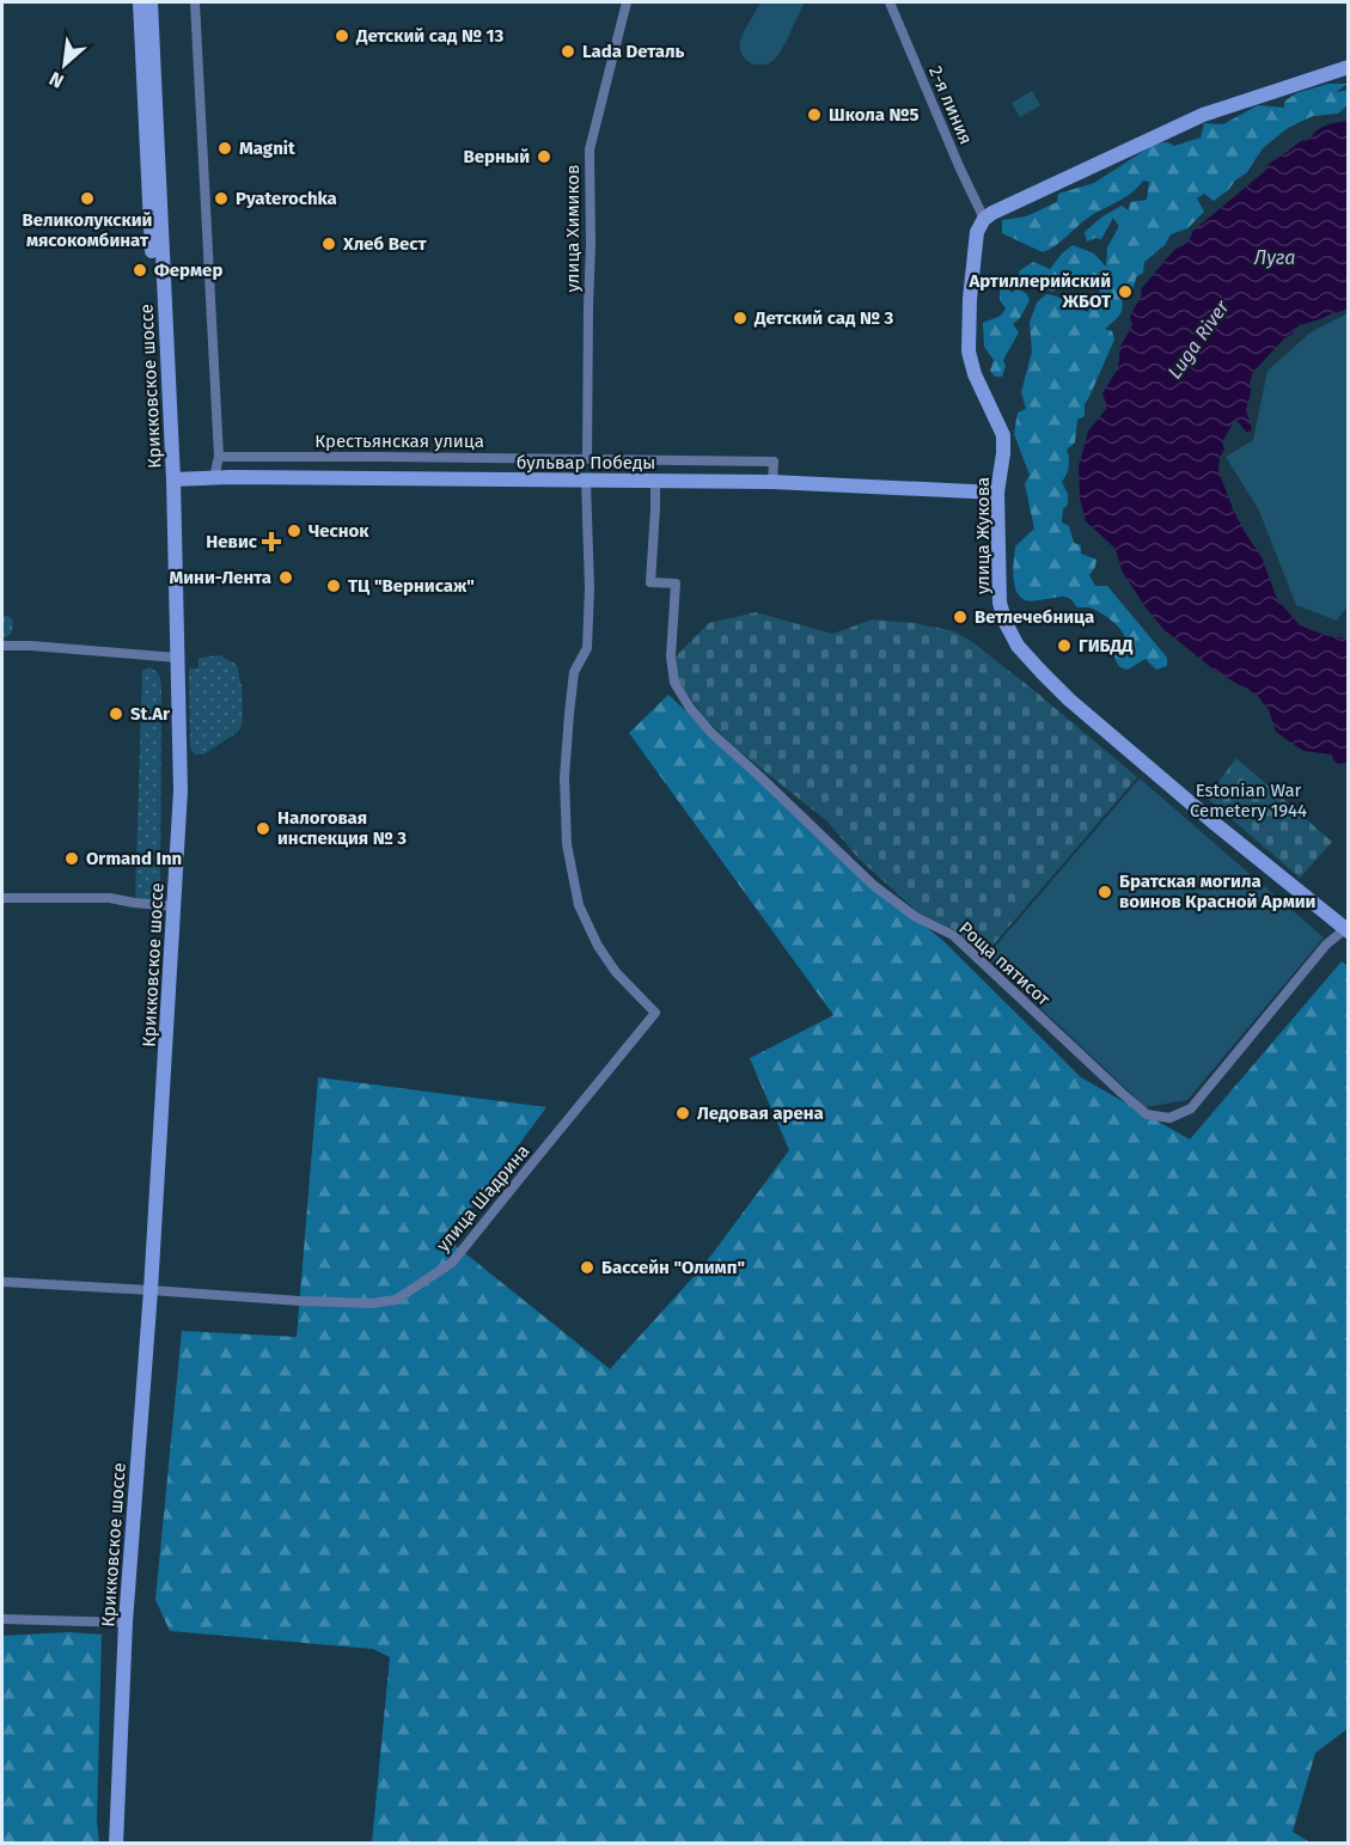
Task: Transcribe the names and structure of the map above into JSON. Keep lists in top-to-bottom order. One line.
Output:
{"streets":{"main road":["Крикковское шоссе","бульвар Победы","улица Жукова"],"street":["2-я линия","улица Химиков","Крестьянская улица","Роща пятисот","улица Шадрина"]},"crossings":[["2-я линия","улица Жукова"],["улица Химиков","Крестьянская улица"],["Крикковское шоссе","бульвар Победы"],["Крикковское шоссе","улица Шадрина"],["Крестьянская улица","бульвар Победы"],["бульвар Победы","улица Жукова"],["бульвар Победы","Роща пятисот"],["бульвар Победы","улица Шадрина"],["улица Жукова","Роща пятисот"]],"water":["Луга","Luga River"],"parks":["Estonian War Cemetery 1944"],"places":{"other":["Детский сад № 13","Lada Dеталь","Школа №5","Magnit","Верный","Великолукский мясокомбинат","Pyaterochka","Хлеб Вест","Фермер","Артиллерийский ЖБОТ","Детский сад № 3","Чеснок","Мини-Лента","ТЦ \"Вернисаж\"","Ветлечебница","ГИБДД","St.Ar","Налоговая инспекция № 3","Ormand Inn","Братская могила воинов Красной Армии","Ледовая арена","Бассейн \"Олимп\""],"health":["Невис"]},"north":"bottom left"}
